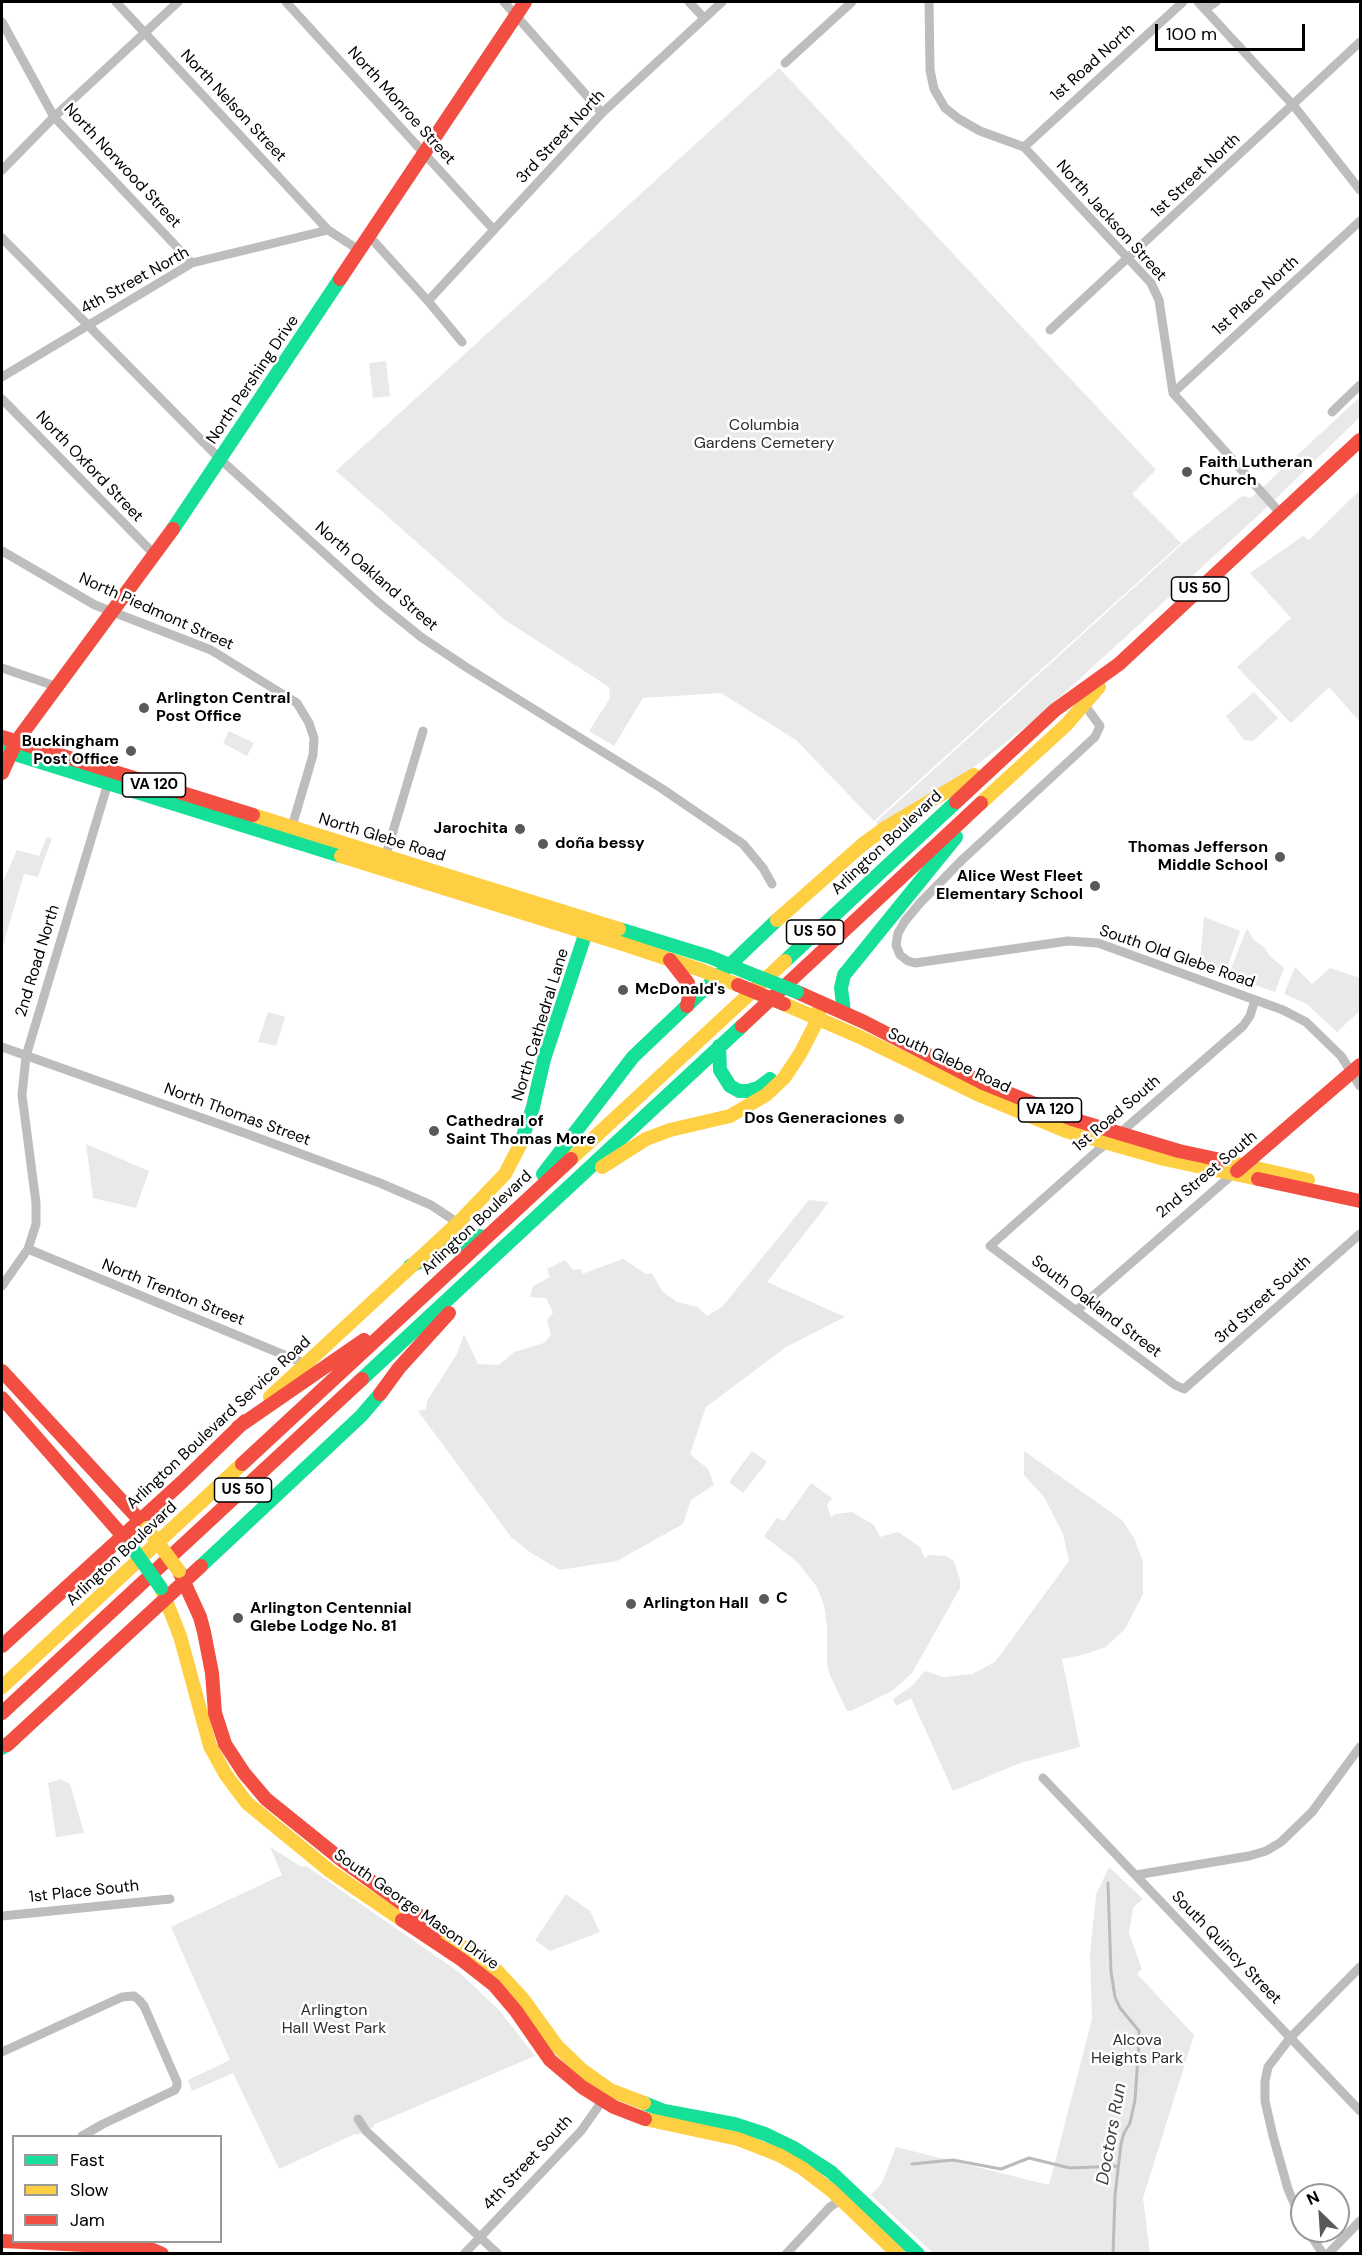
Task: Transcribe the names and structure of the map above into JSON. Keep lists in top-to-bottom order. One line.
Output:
{"streets":{"main road":["North Pershing Drive","US 50","VA 120","North Glebe Road","Arlington Boulevard","North Cathedral Lane","South Glebe Road","2nd Street South","Arlington Boulevard Service Road","South George Mason Drive"],"street":["1st Road North","North Nelson Street","North Monroe Street","3rd Street North","North Norwood Street","1st Street North","North Jackson Street","4th Street North","1st Place North","North Oxford Street","North Oakland Street","North Piedmont Street","South Old Glebe Road","2nd Road North","1st Road South","North Thomas Street","North Trenton Street","3rd Street South","South Oakland Street","1st Place South","South Quincy Street","4th Street South"]},"crossings":[["1st Road North","North Jackson Street"],["North Nelson Street","4th Street North"],["North Monroe Street","3rd Street North"],["North Monroe Street","North Pershing Drive"],["North Norwood Street","4th Street North"],["1st Street North","North Jackson Street"],["North Jackson Street","1st Place North"],["4th Street North","North Oakland Street"],["North Pershing Drive","North Oxford Street"],["North Pershing Drive","North Oakland Street"],["North Pershing Drive","North Piedmont Street"],["North Pershing Drive","North Glebe Road"],["North Piedmont Street","North Glebe Road"],["North Glebe Road","2nd Road North"],["North Glebe Road","North Cathedral Lane"],["North Glebe Road","South Glebe Road"],["Arlington Boulevard","South Old Glebe Road"],["South Old Glebe Road","1st Road South"],["South Old Glebe Road","2nd Street South"],["2nd Road North","North Thomas Street"],["2nd Road North","North Trenton Street"],["North Cathedral Lane","North Thomas Street"],["North Cathedral Lane","Arlington Boulevard Service Road"],["South Glebe Road","1st Road South"],["South Glebe Road","2nd Street South"],["1st Road South","South Oakland Street"],["North Thomas Street","Arlington Boulevard Service Road"],["2nd Street South","South Oakland Street"],["North Trenton Street","Arlington Boulevard Service Road"],["3rd Street South","South Oakland Street"],["Arlington Boulevard Service Road","South George Mason Drive"],["South George Mason Drive","4th Street South"]],"water":["Doctors Run"],"parks":["Columbia Gardens Cemetery","Arlington Hall West Park","Alcova Heights Park"],"places":["Faith Lutheran Church","Arlington Central Post Office","Buckingham Post Office","Jarochita","doña bessy","Thomas Jefferson Middle School","Alice West Fleet Elementary School","McDonald's","Dos Generaciones","Cathedral of Saint Thomas More","C","Arlington Hall","Arlington Centennial Glebe Lodge No. 81"],"legend":["Fast","Slow","Jam"],"scale_bar":"100 m","north":"top left"}
